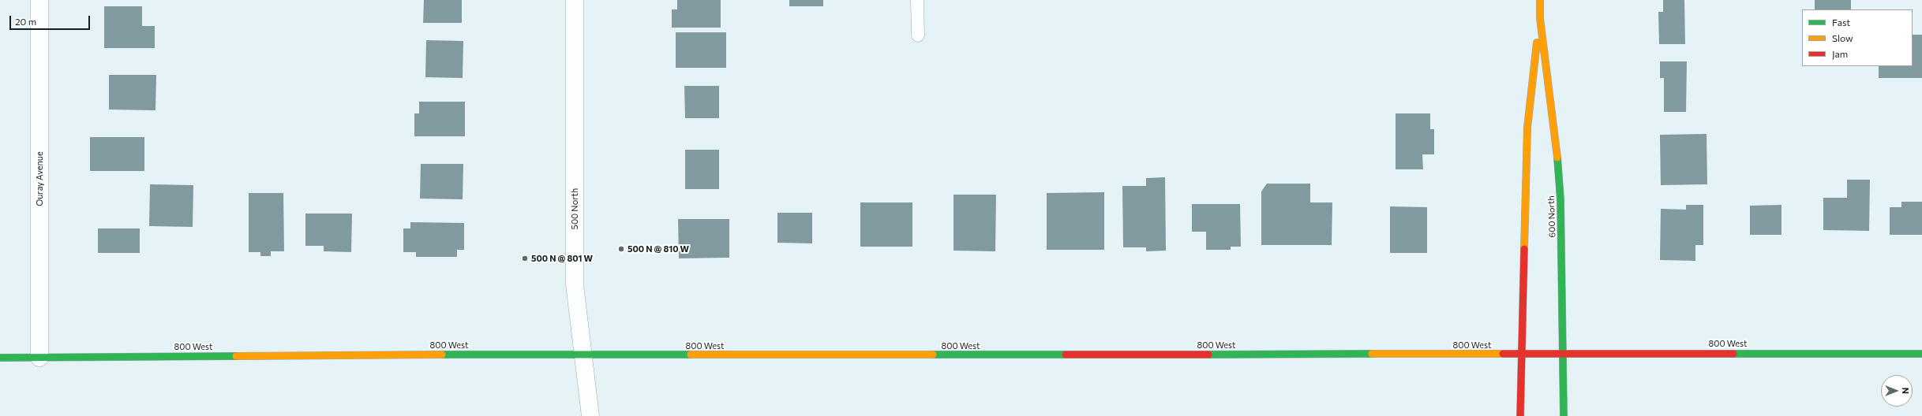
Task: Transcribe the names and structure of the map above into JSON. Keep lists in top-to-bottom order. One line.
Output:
{"streets":{"street":["Ouray Avenue","500 North","600 North","800 West"]},"crossings":[["Ouray Avenue","800 West"],["500 North","800 West"],["600 North","800 West"]],"places":["500 N @ 810 W","500 N @ 801 W"],"legend":["Fast","Slow","Jam"],"scale_bar":"20 m","north":"right"}
